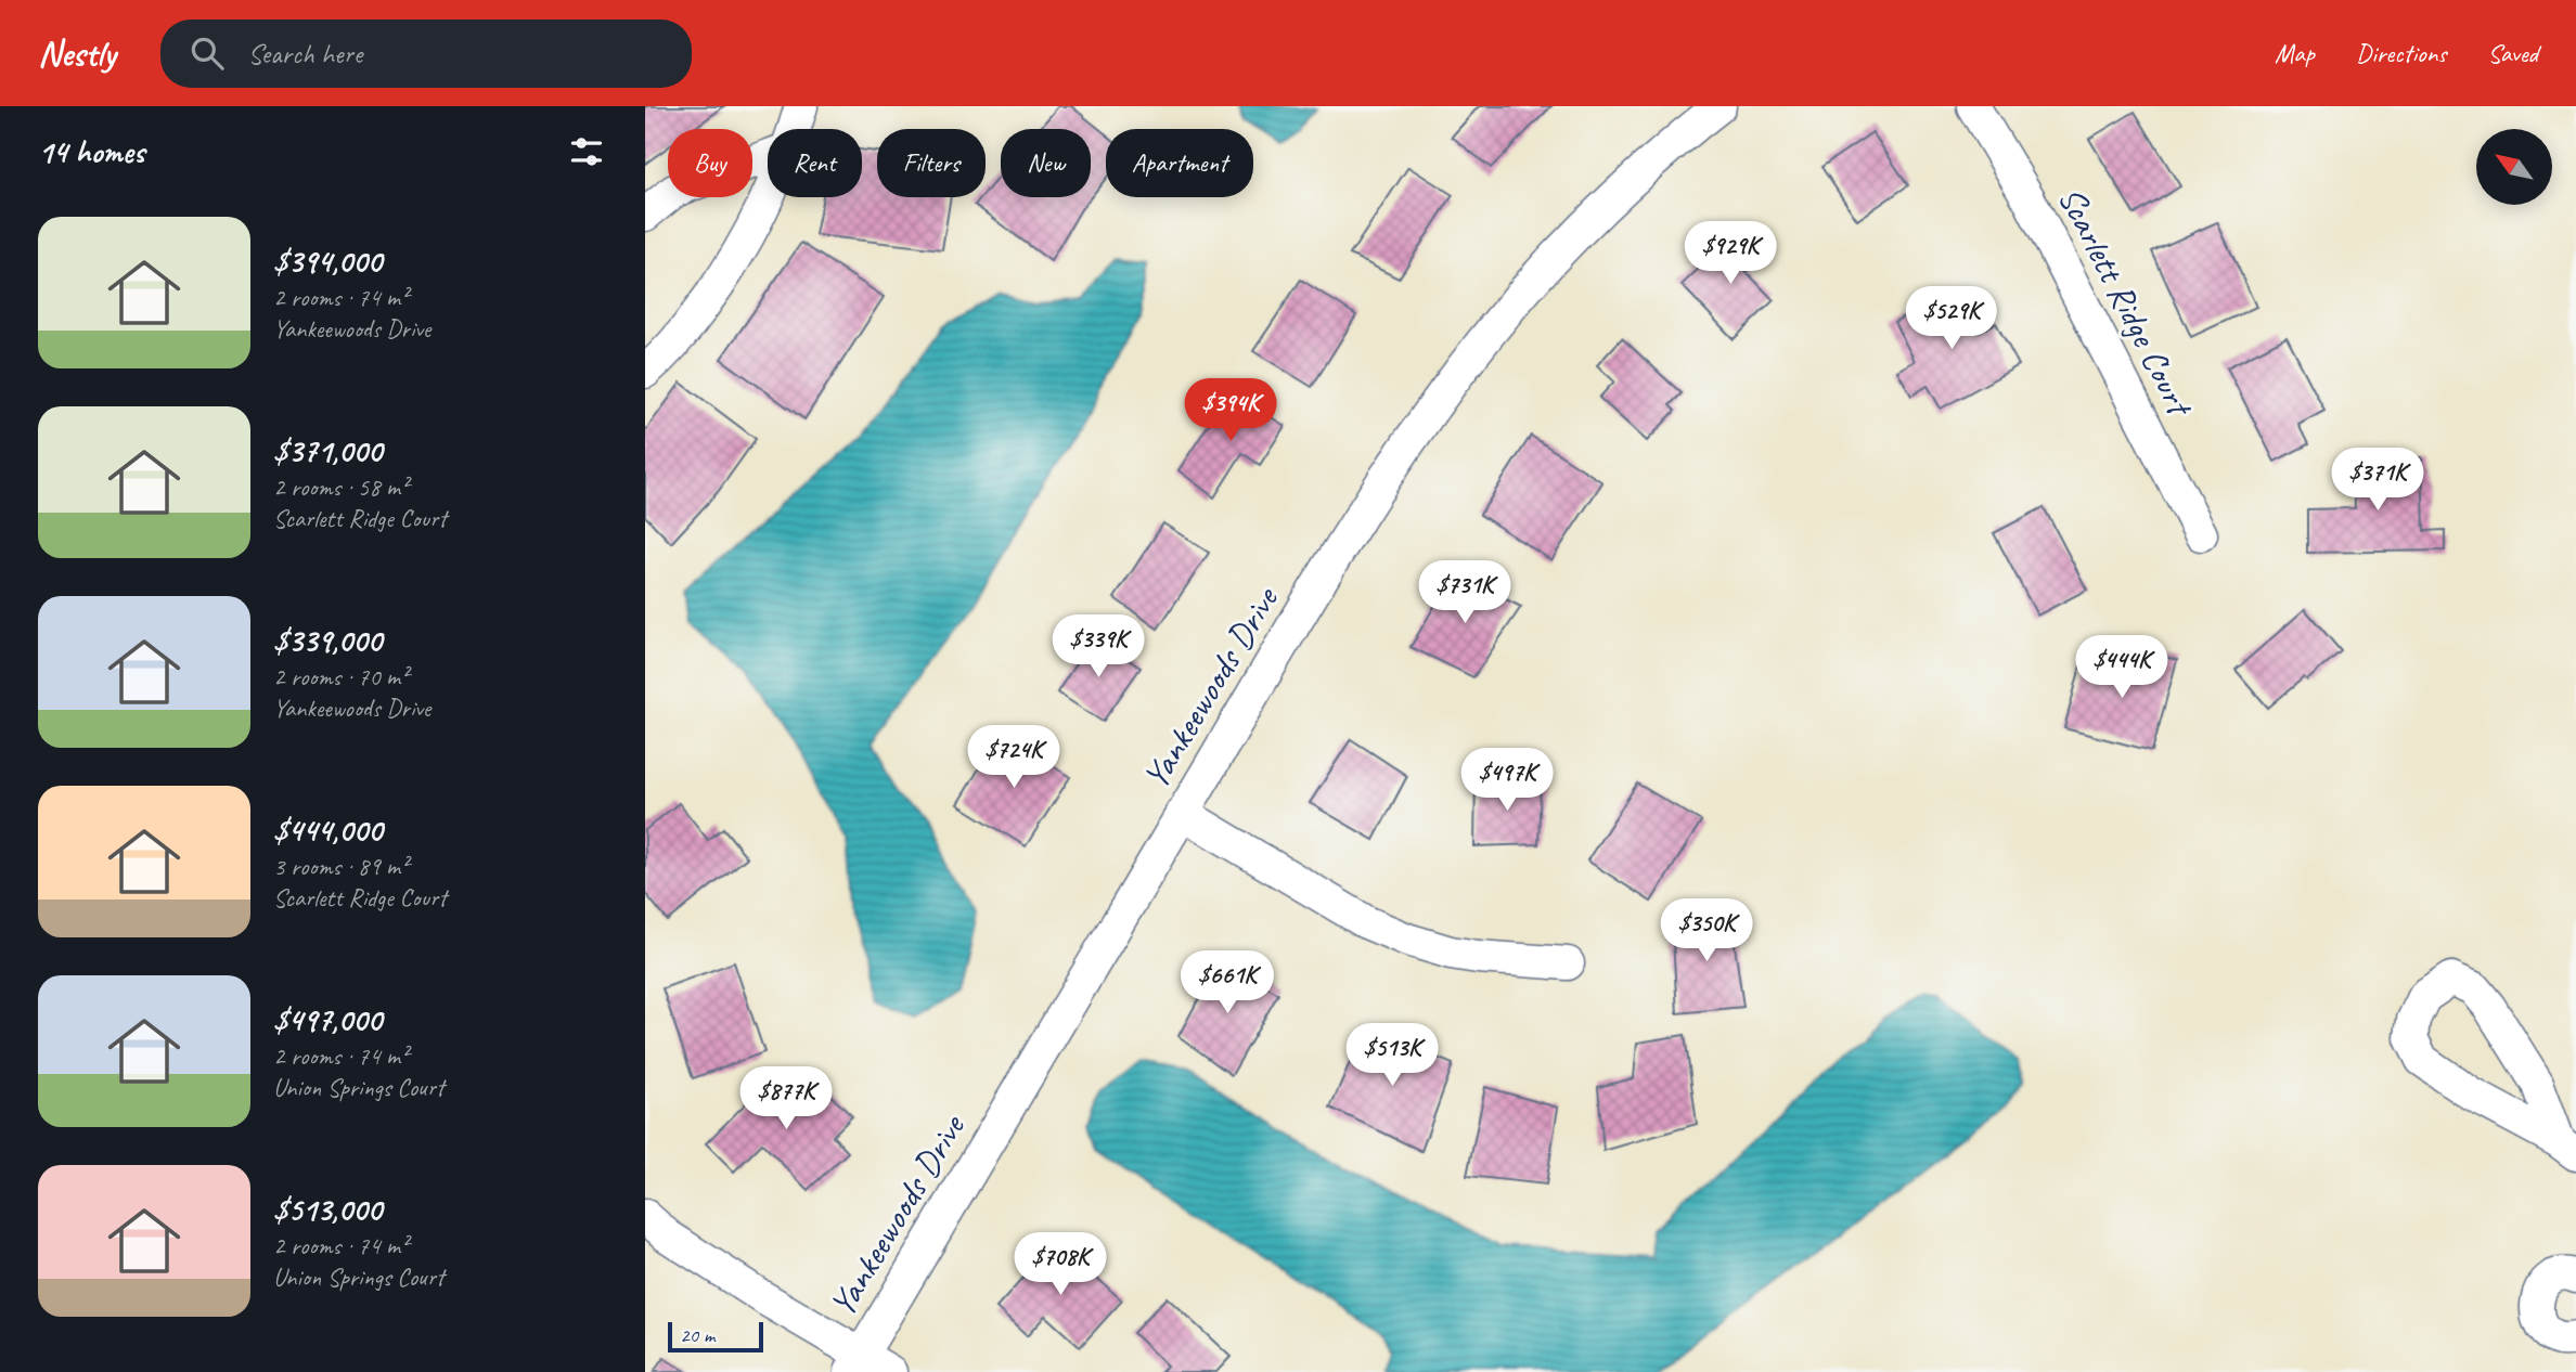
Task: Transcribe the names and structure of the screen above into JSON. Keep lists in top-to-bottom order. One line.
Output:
{"streets":{"street":["Scarlett Ridge Court","Yankeewoods Drive"]},"scale_bar":"20 m","north":"top left","page":{"header":"Nestly","search":"Search here","nav":["Map","Directions","Saved"],"heading":"14 homes","chip":["Buy","Rent","Filters","New","Apartment"],"list":[{"name":"$394,000","note":"2 rooms · 74 m² · Yankeewoods Drive"},{"name":"$371,000","note":"2 rooms · 58 m² · Scarlett Ridge Court"},{"name":"$339,000","note":"2 rooms · 70 m² · Yankeewoods Drive"},{"name":"$444,000","note":"3 rooms · 89 m² · Scarlett Ridge Court"},{"name":"$497,000","note":"2 rooms · 74 m² · Union Springs Court"},{"name":"$513,000","note":"2 rooms · 74 m² · Union Springs Court"}],"price":["$929K","$529K","$394K","$371K","$731K","$339K","$444K","$724K","$497K","$350K","$661K","$513K","$877K","$708K"],"scale":"20 m"}}
